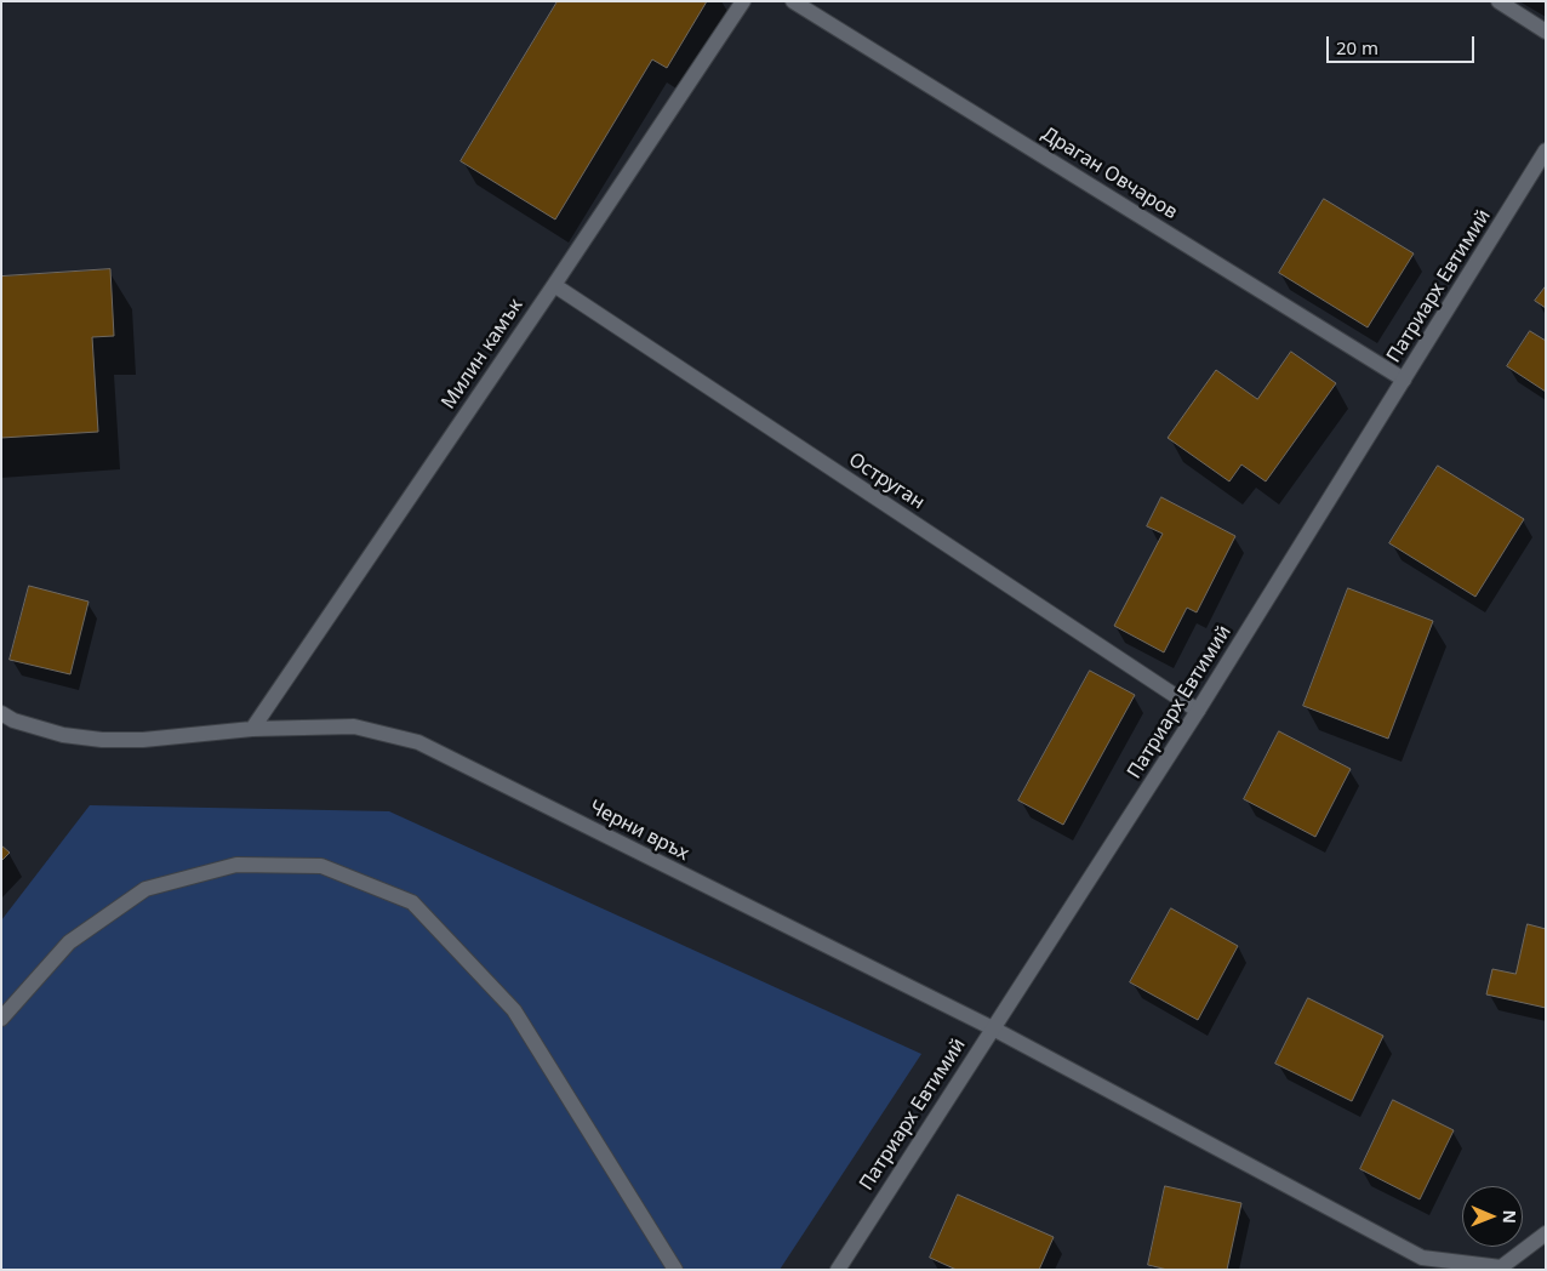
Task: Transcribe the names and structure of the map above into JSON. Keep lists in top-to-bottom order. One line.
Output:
{"streets":{"street":["Драган Овчаров","Патриарх Евтимий","Милин камък","Оструган","Черни връх"]},"crossings":[["Драган Овчаров","Патриарх Евтимий"],["Патриарх Евтимий","Оструган"],["Патриарх Евтимий","Черни връх"],["Милин камък","Оструган"],["Милин камък","Черни връх"]],"scale_bar":"20 m","north":"right"}
